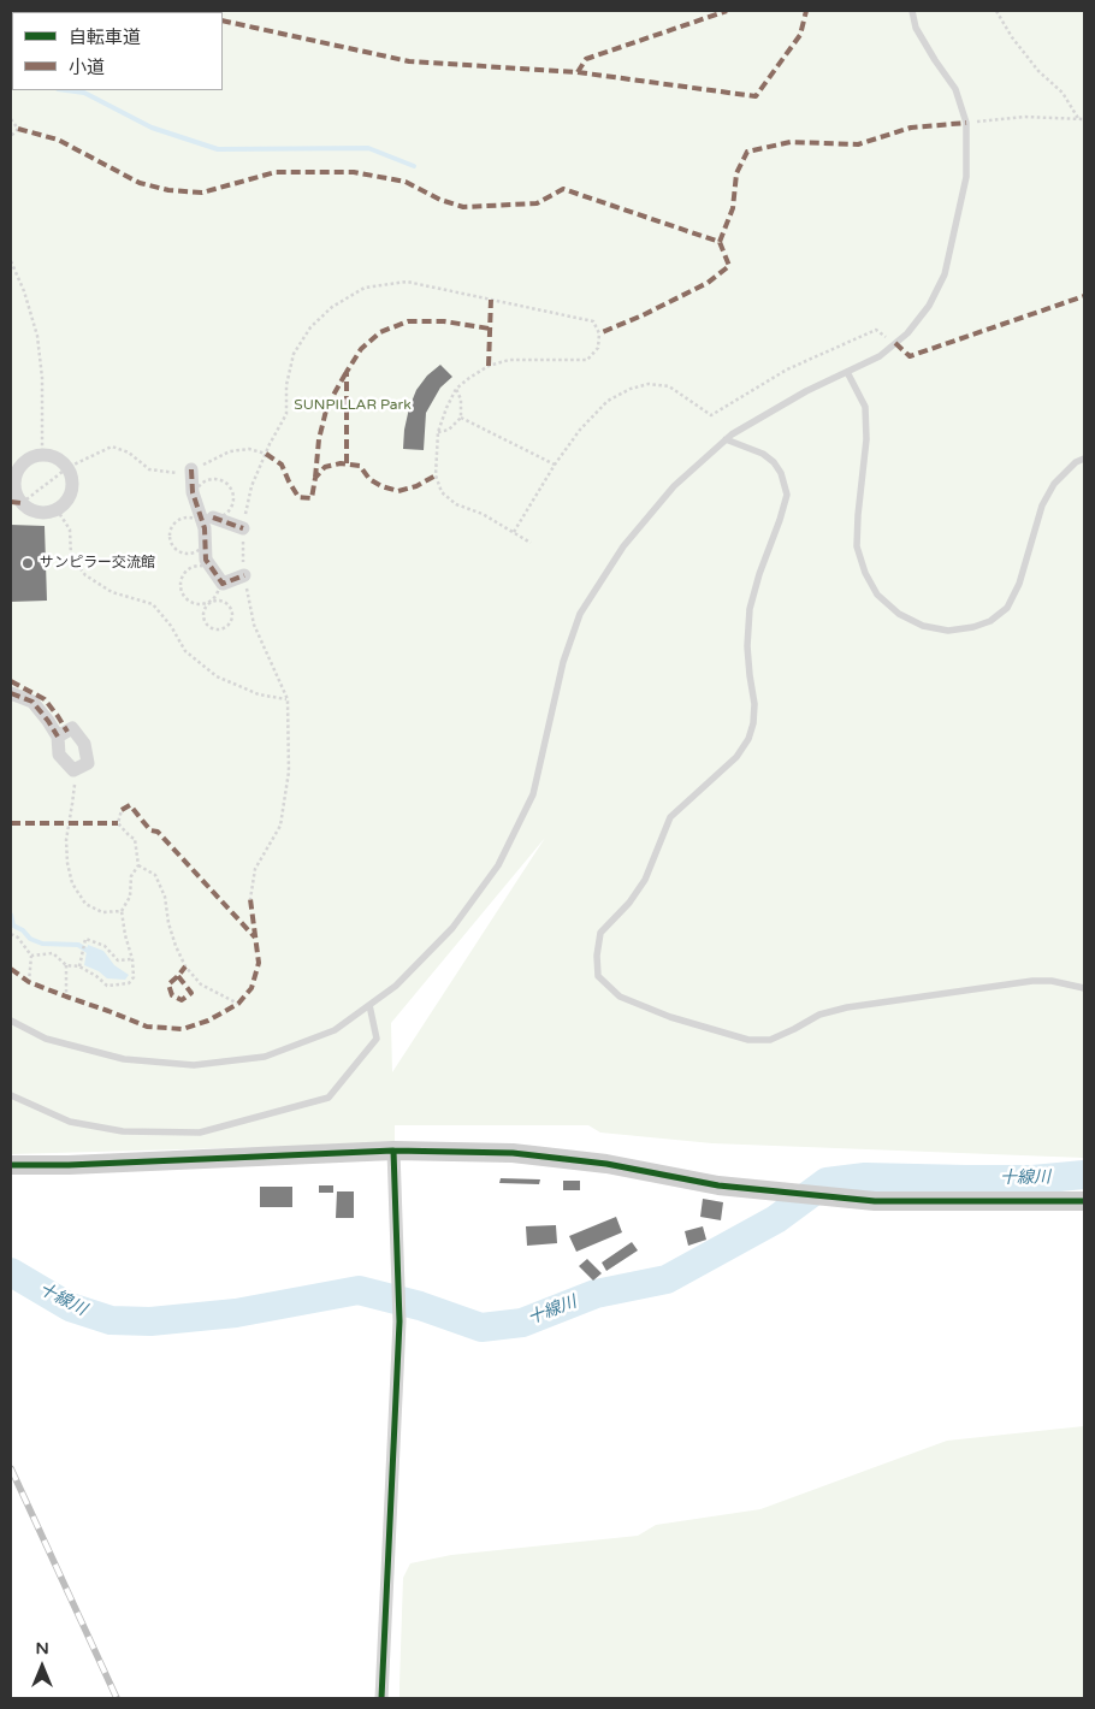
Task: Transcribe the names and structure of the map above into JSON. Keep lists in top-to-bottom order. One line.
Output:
{"water":["十線川"],"parks":["SUNPILLAR Park"],"places":["サンピラー交流館"],"legend":["自転車道","小道"],"north":"top"}
